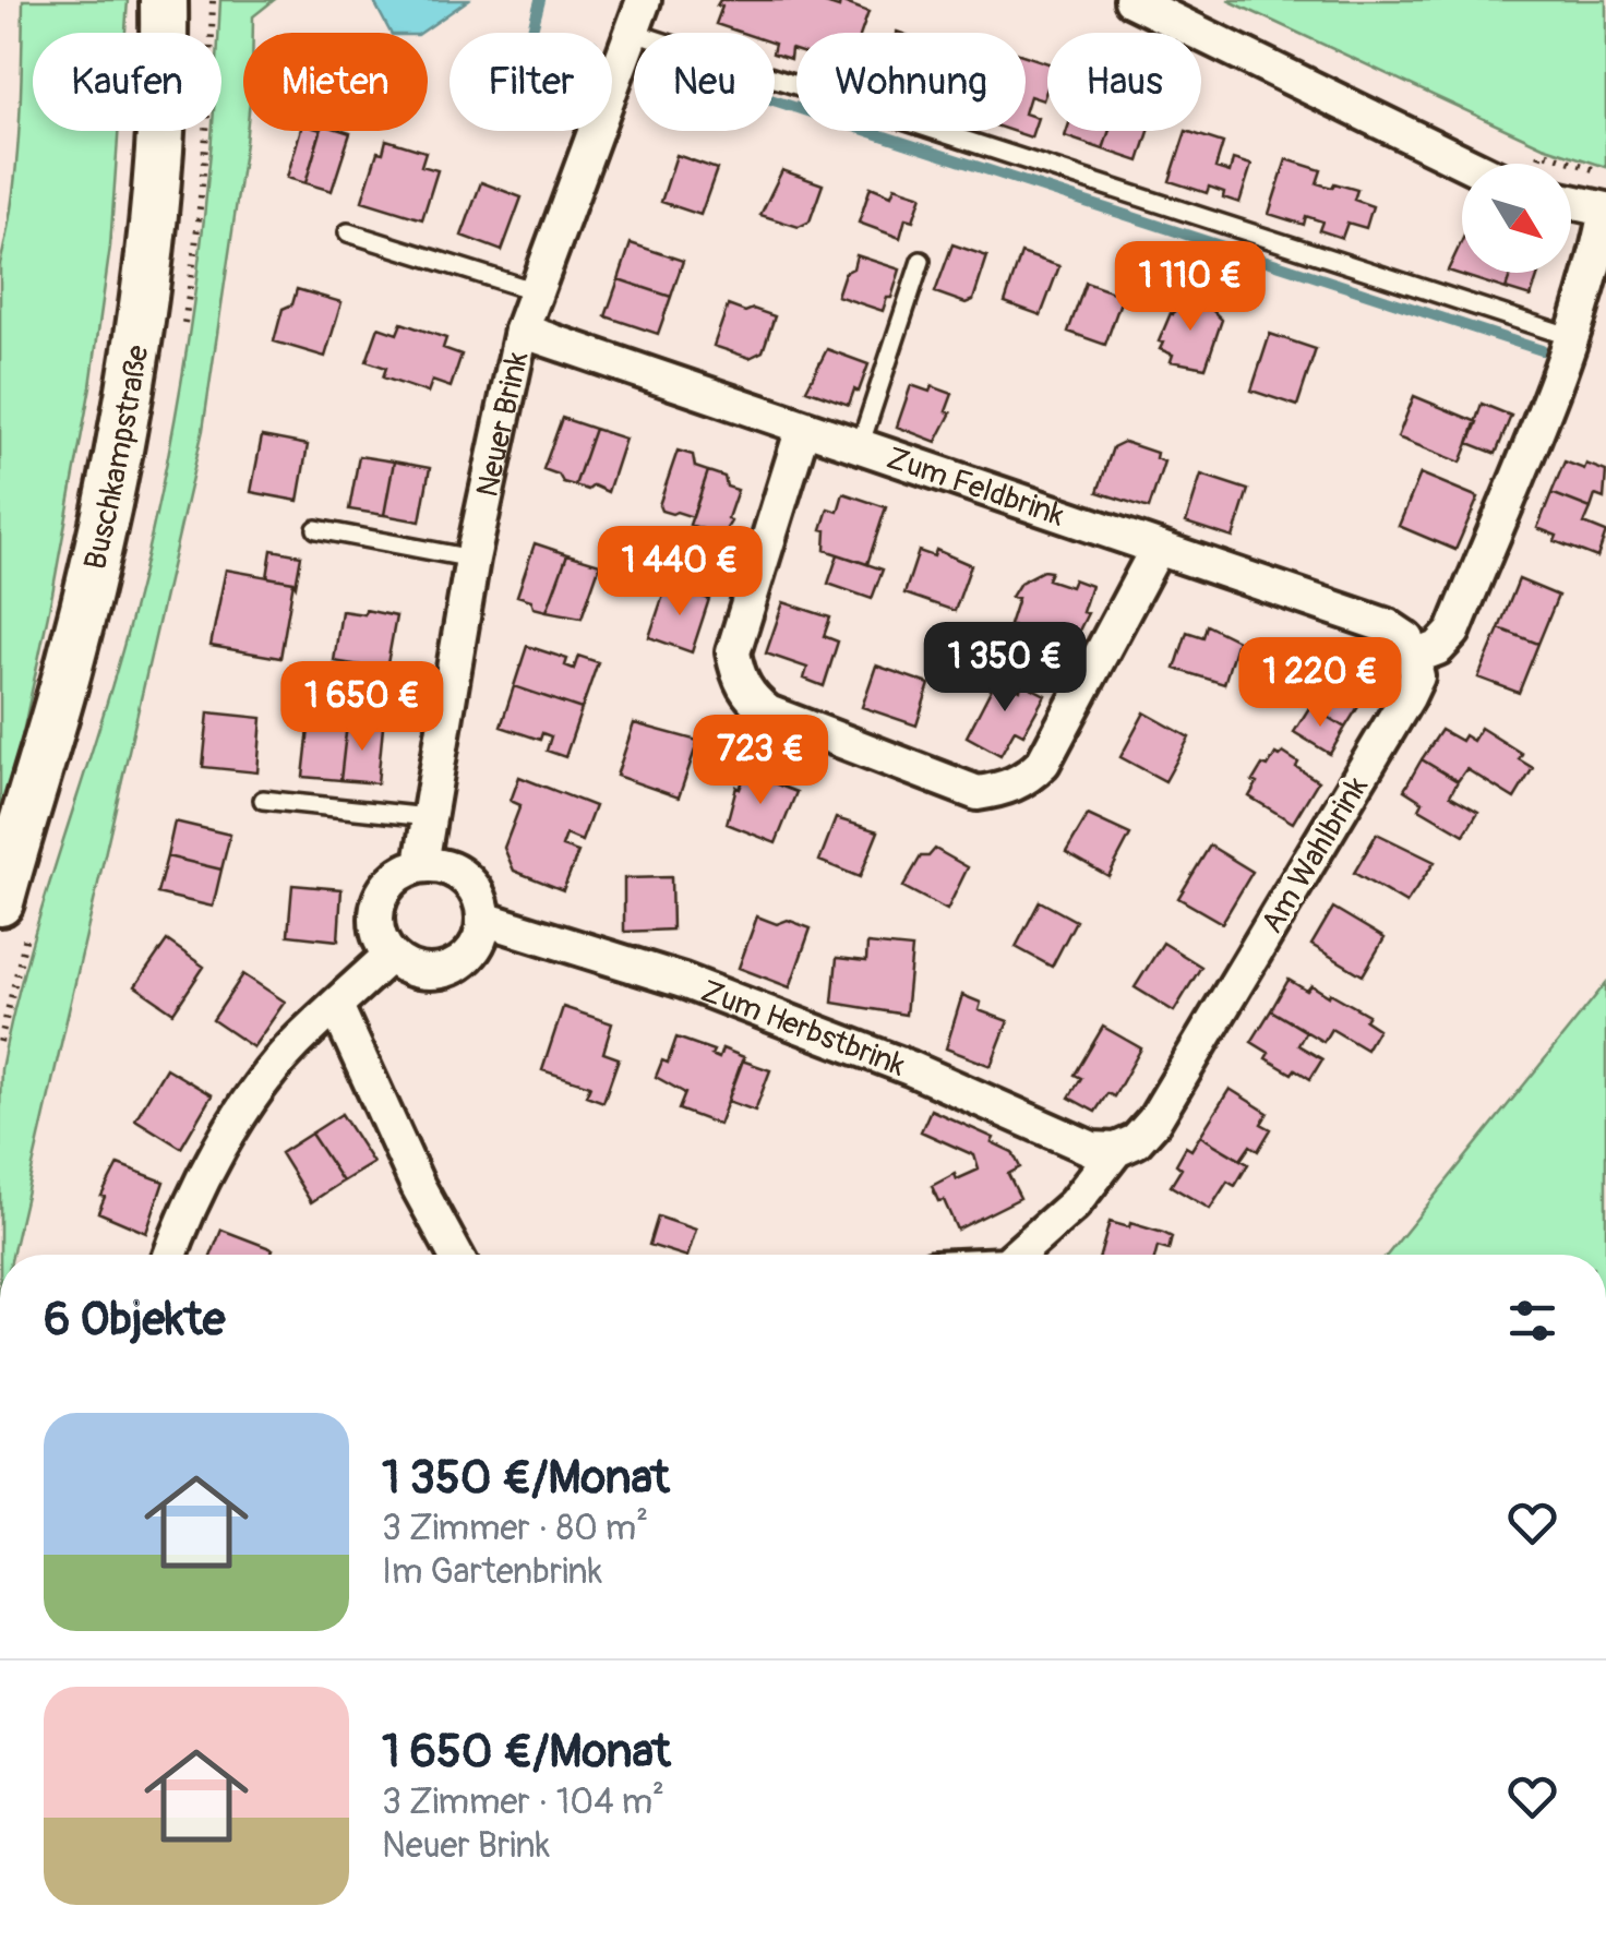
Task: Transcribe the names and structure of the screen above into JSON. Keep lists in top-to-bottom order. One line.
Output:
{"streets":{"main road":["Buschkampstraße"],"street":["Neuer Brink","Zum Feldbrink","Am Wahlbrink","Zum Herbstbrink"]},"crossings":[["Neuer Brink","Zum Feldbrink"],["Neuer Brink","Zum Herbstbrink"],["Zum Feldbrink","Am Wahlbrink"],["Am Wahlbrink","Zum Herbstbrink"]],"north":"bottom right","page":{"chip":["Kaufen","Mieten","Filter","Neu","Wohnung","Haus"],"price":["1 110 €","1 440 €","1 350 €","1 220 €","1 650 €","723 €"],"heading":"6 Objekte","list":[{"name":"1 350 €/Monat","note":"3 Zimmer · 80 m² · Im Gartenbrink"},{"name":"1 650 €/Monat","note":"3 Zimmer · 104 m² · Neuer Brink"}]}}
